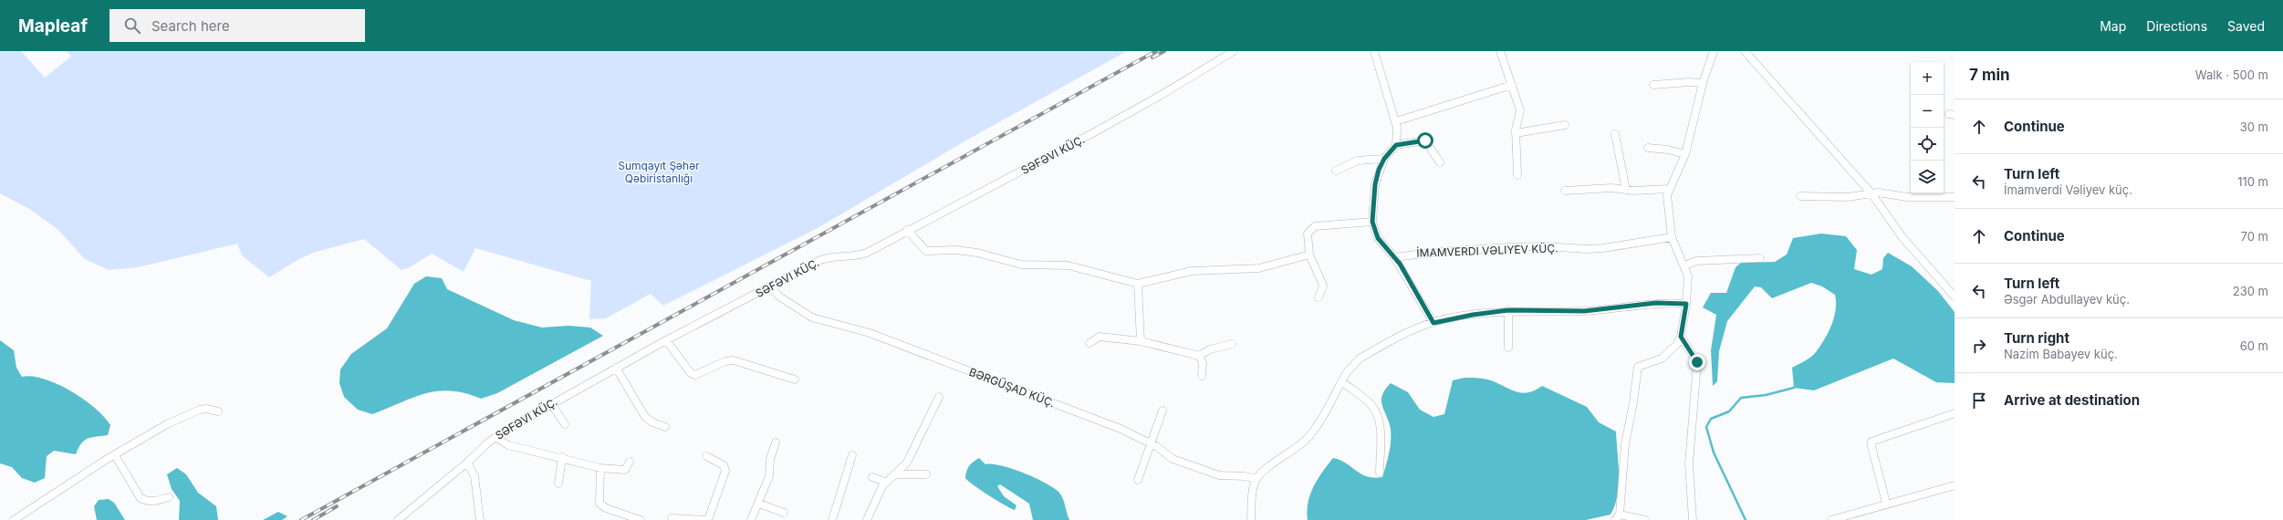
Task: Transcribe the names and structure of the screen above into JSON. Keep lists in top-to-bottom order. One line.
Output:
{"streets":{"street":["SƏFƏVI KÜÇ.","İMAMVERDI VƏLIYEV KÜÇ.","BƏRGÜŞAD KÜÇ."]},"crossings":[["SƏFƏVI KÜÇ.","BƏRGÜŞAD KÜÇ."]],"parks":["Sumqayıt Şəhər Qəbiristanlığı"],"page":{"header":"Mapleaf","search":"Search here","nav":["Map","Directions","Saved"],"heading":["7 min","Walk · 500 m"],"map_buttons":["+","−"],"list":[["Continue","30 m"],["Turn left","İmamverdi Vəliyev küç.","110 m"],["Continue","70 m"],["Turn left","Əsgər Abdullayev küç.","230 m"],["Turn right","Nazim Babayev küç.","60 m"],"Arrive at destination"]}}
